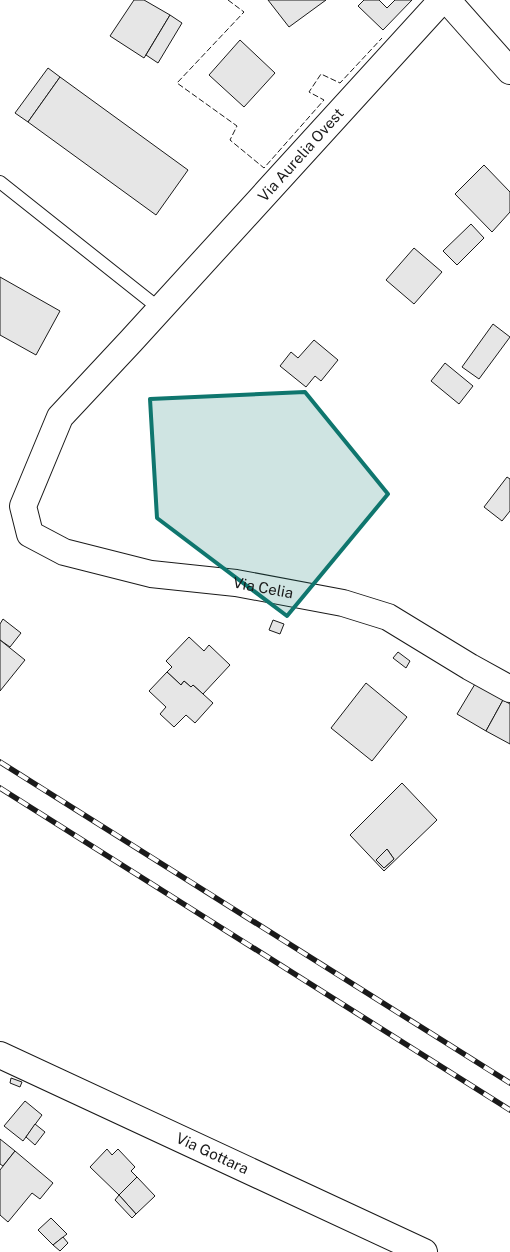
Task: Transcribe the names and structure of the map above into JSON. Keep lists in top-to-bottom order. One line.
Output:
{"streets":{"street":["Via Aurelia Ovest","Via Celia","Via Gottara"]},"crossings":[["Via Aurelia Ovest","Via Celia"]]}
